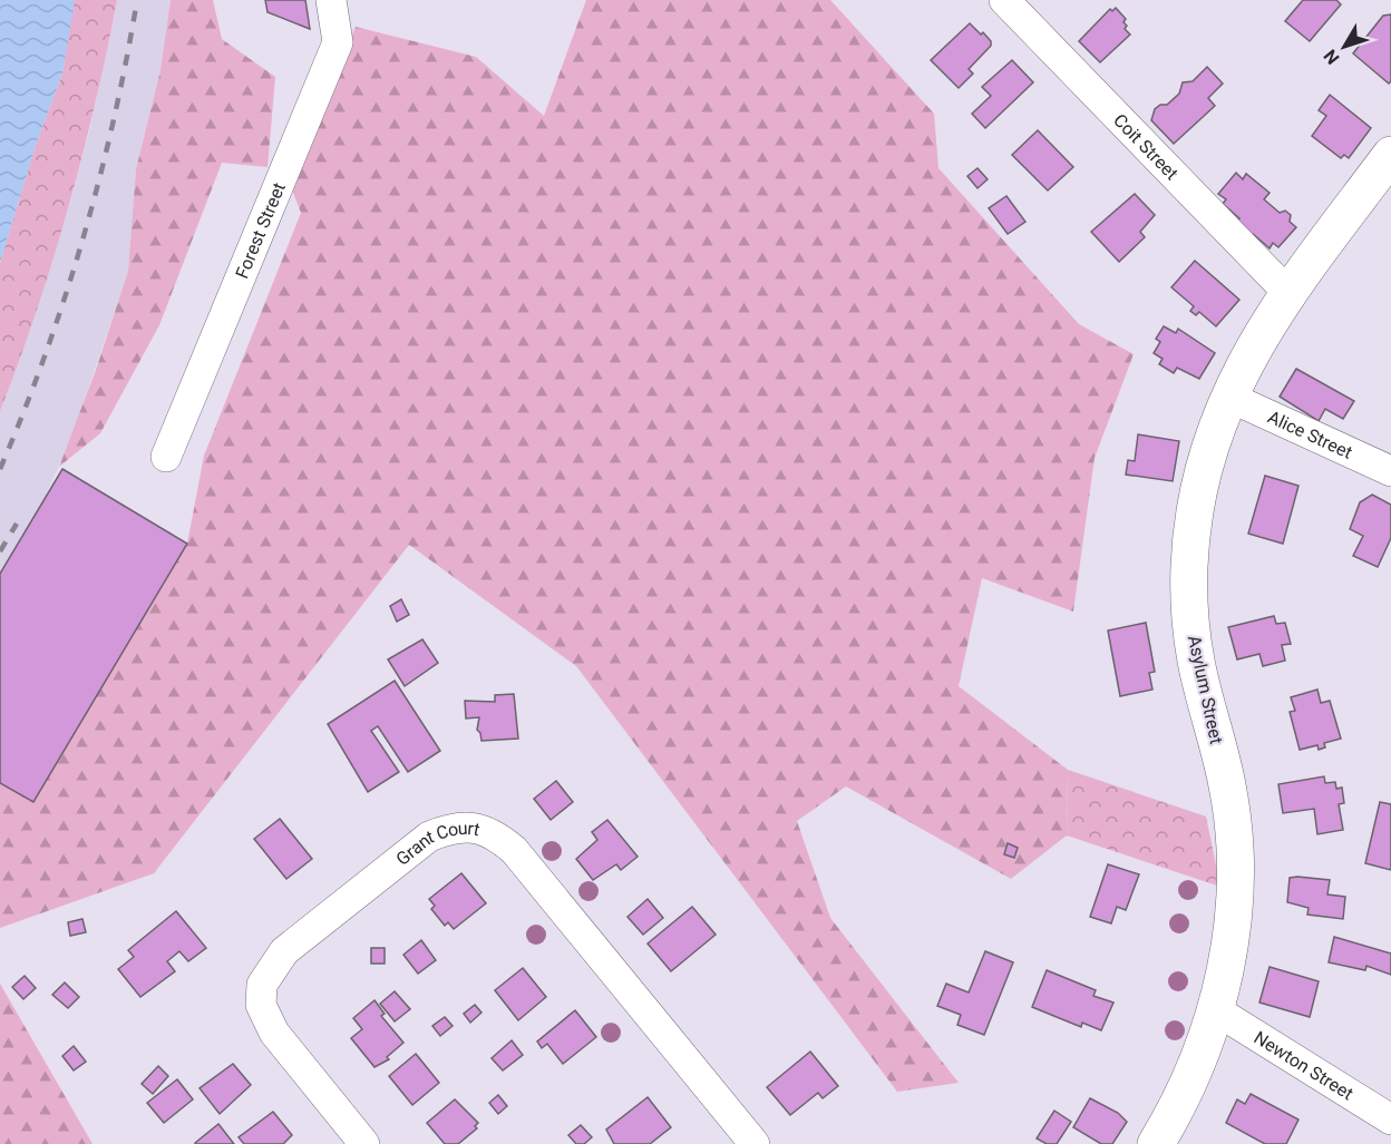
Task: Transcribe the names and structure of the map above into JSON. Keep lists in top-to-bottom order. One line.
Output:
{"streets":{"street":["Coit Street","Forest Street","Alice Street","Asylum Street","Grant Court","Newton Street"]},"crossings":[["Coit Street","Asylum Street"],["Alice Street","Asylum Street"],["Asylum Street","Newton Street"]],"north":"bottom left"}
